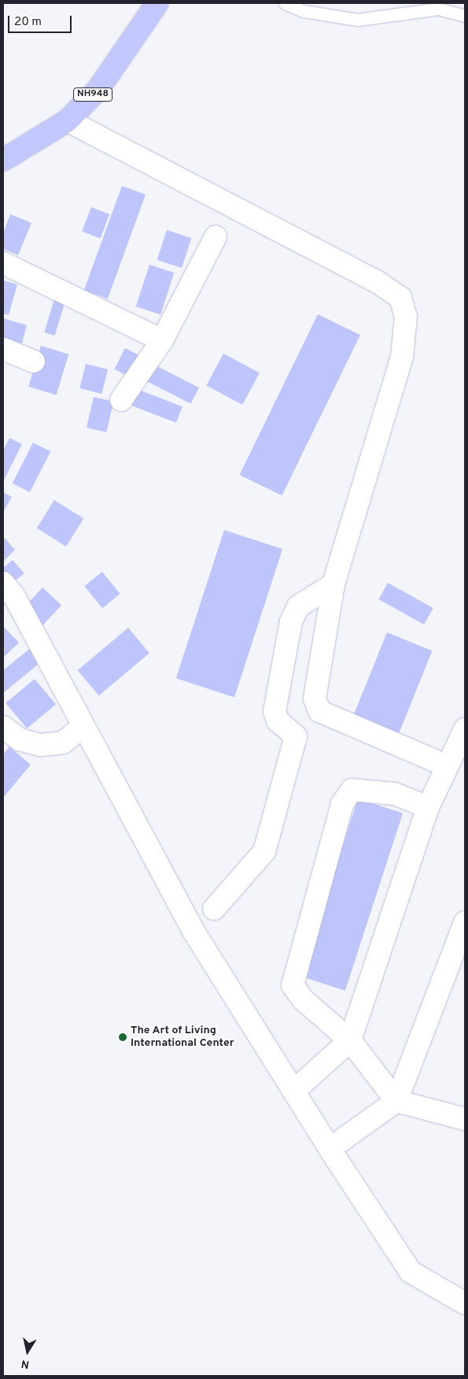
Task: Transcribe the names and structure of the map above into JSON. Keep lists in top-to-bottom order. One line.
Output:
{"streets":{"highway":["NH948"]},"places":["The Art of Living International Center"],"scale_bar":"20 m","north":"bottom"}
